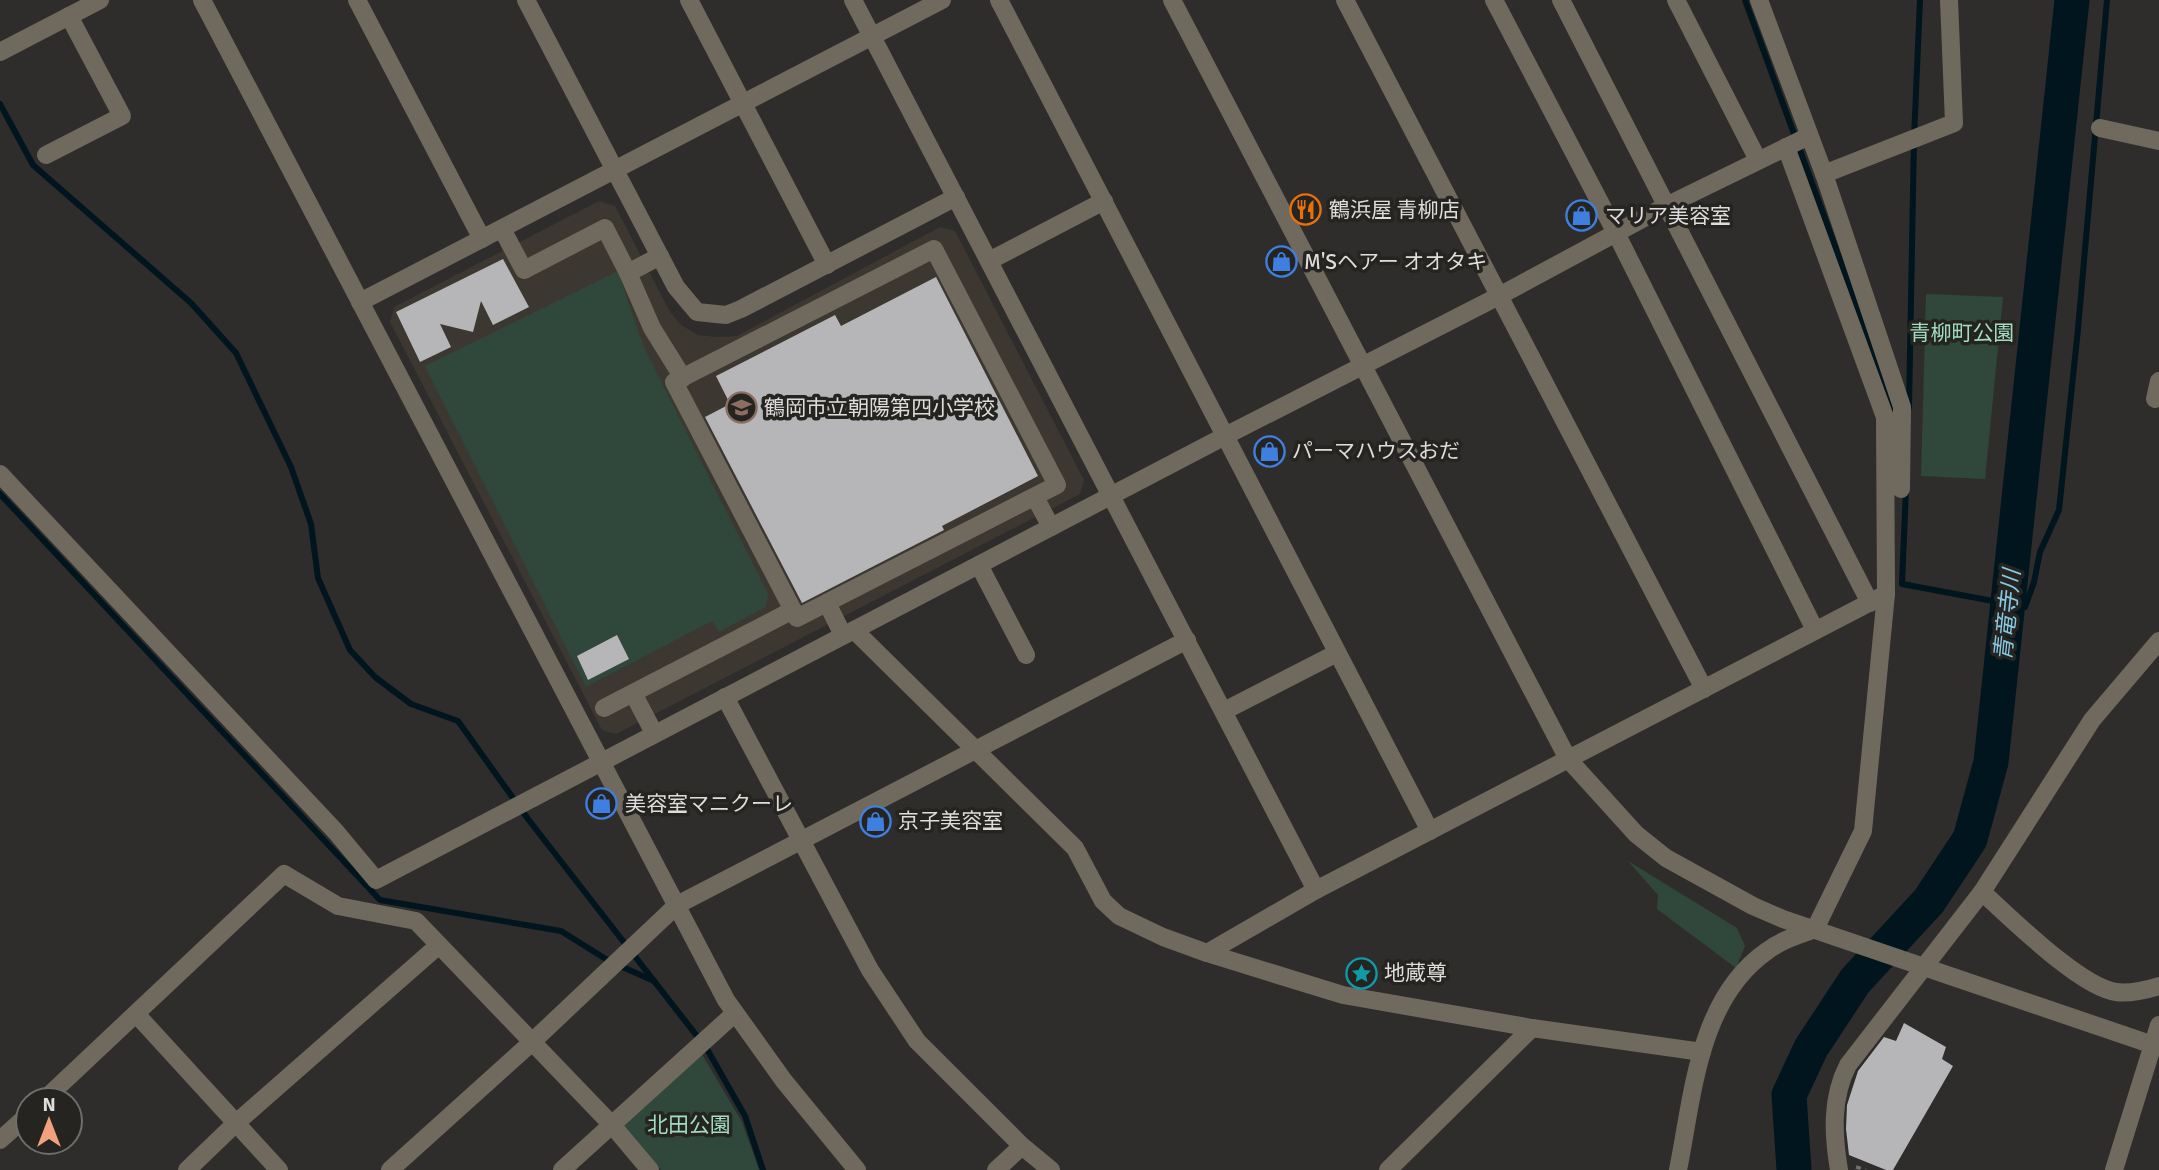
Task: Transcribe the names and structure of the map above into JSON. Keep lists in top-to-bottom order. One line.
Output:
{"water":["青竜寺川"],"parks":["青柳町公園","北田公園"],"places":{"restaurant":["鶴浜屋 青柳店"],"shop":["マリア美容室","M'Sヘアー オオタキ","パーマハウスおだ","美容室マニクーレ","京子美容室"],"school or university":["鶴岡市立朝陽第四小学校"],"place":["地蔵尊"]},"north":"top"}
